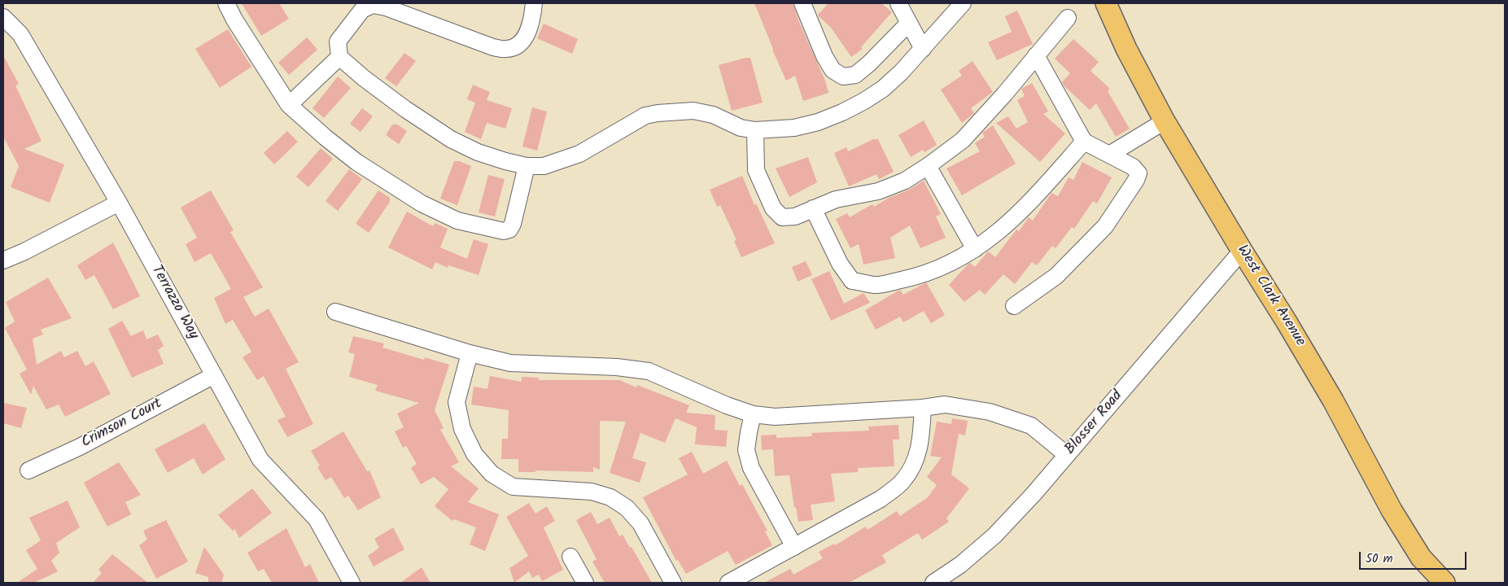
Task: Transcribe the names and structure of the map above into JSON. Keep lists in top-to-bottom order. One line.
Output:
{"streets":{"main road":["West Clark Avenue"],"street":["Terrazzo Way","Blosser Road","Crimson Court"]},"crossings":[["West Clark Avenue","Blosser Road"],["Terrazzo Way","Crimson Court"]],"scale_bar":"50 m"}
